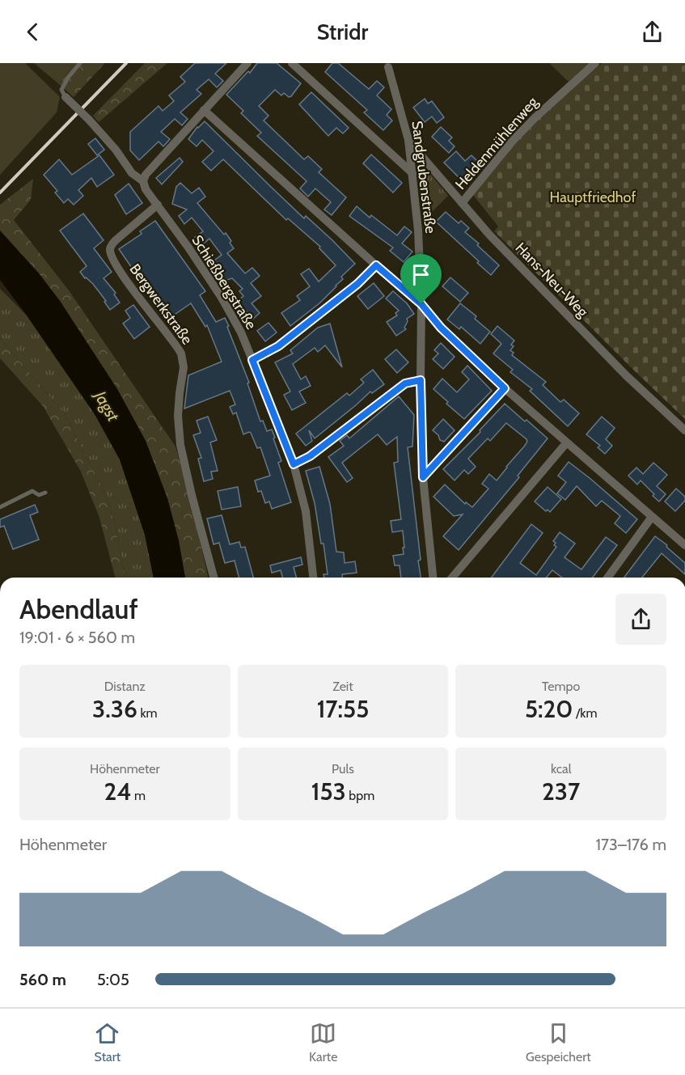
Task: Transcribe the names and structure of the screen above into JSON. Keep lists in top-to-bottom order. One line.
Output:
{"streets":{"street":["Heldenmühlenweg","Sandgrubenstraße","Hans-Neu-Weg","Schießbergstraße","Bergwerkstraße"]},"crossings":[["Heldenmühlenweg","Hans-Neu-Weg"],["Sandgrubenstraße","Hans-Neu-Weg"],["Schießbergstraße","Bergwerkstraße"]],"water":["Jagst"],"parks":["Hauptfriedhof"],"page":{"header":"Stridr","heading":["Abendlauf","19:01 · 6 × 560 m"],"stats":[["Distanz","3.36 km"],["Zeit","17:55"],["Tempo","5:20 /km"],["Höhenmeter","24 m"],["Puls","153 bpm"],["kcal","237"]],"chart":["Höhenmeter","173–176 m"],"list":[{"name":"560 m","note":"5:05"}],"tabs":["Start","Karte","Gespeichert"]}}
